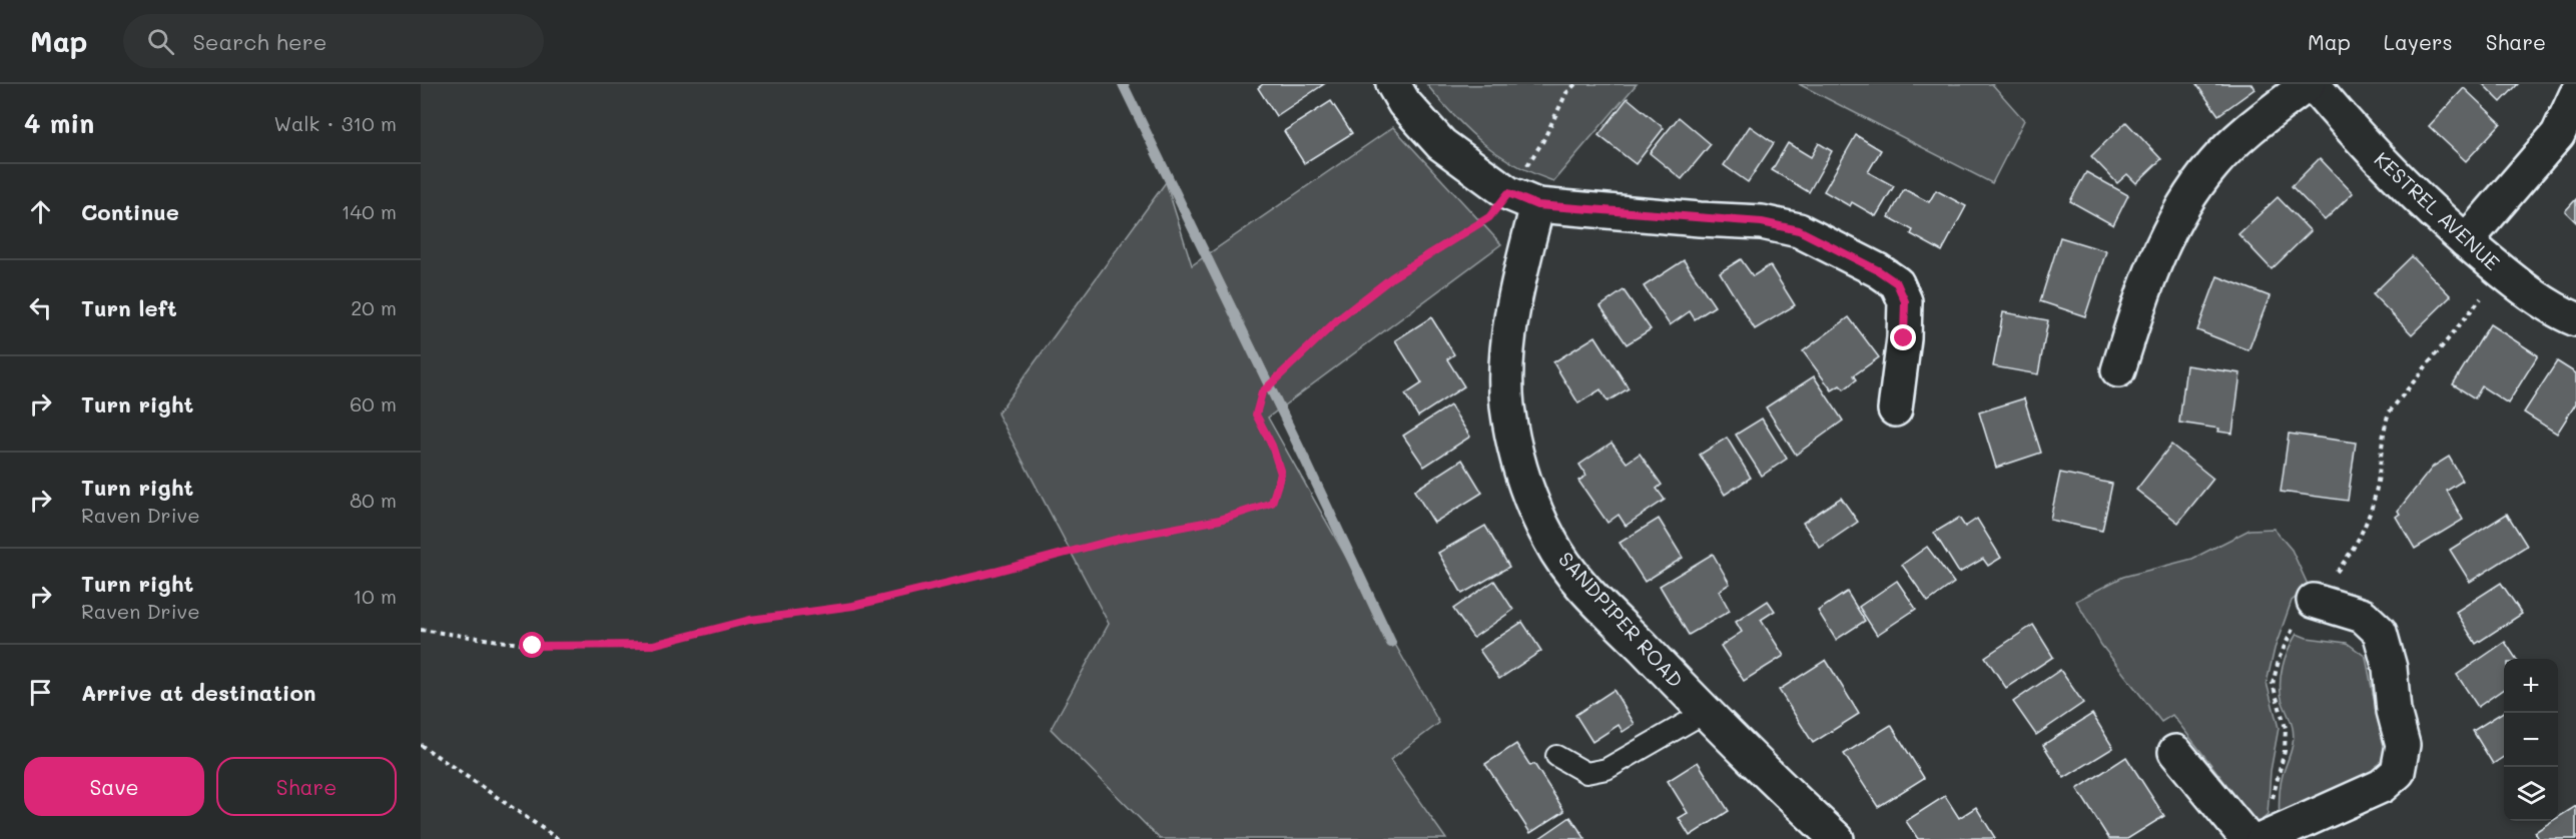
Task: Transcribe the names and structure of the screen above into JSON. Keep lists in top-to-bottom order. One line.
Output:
{"streets":{"street":["KESTREL AVENUE","SANDPIPER ROAD"]},"page":{"header":"Map","search":"Search here","nav":["Map","Layers","Share"],"heading":["4 min","Walk · 310 m"],"list":[["Continue","140 m"],["Turn left","20 m"],["Turn right","60 m"],["Turn right","Raven Drive","80 m"],["Turn right","Raven Drive","10 m"],"Arrive at destination"],"map_buttons":["+","−"],"buttons":["Save","Share"]}}
